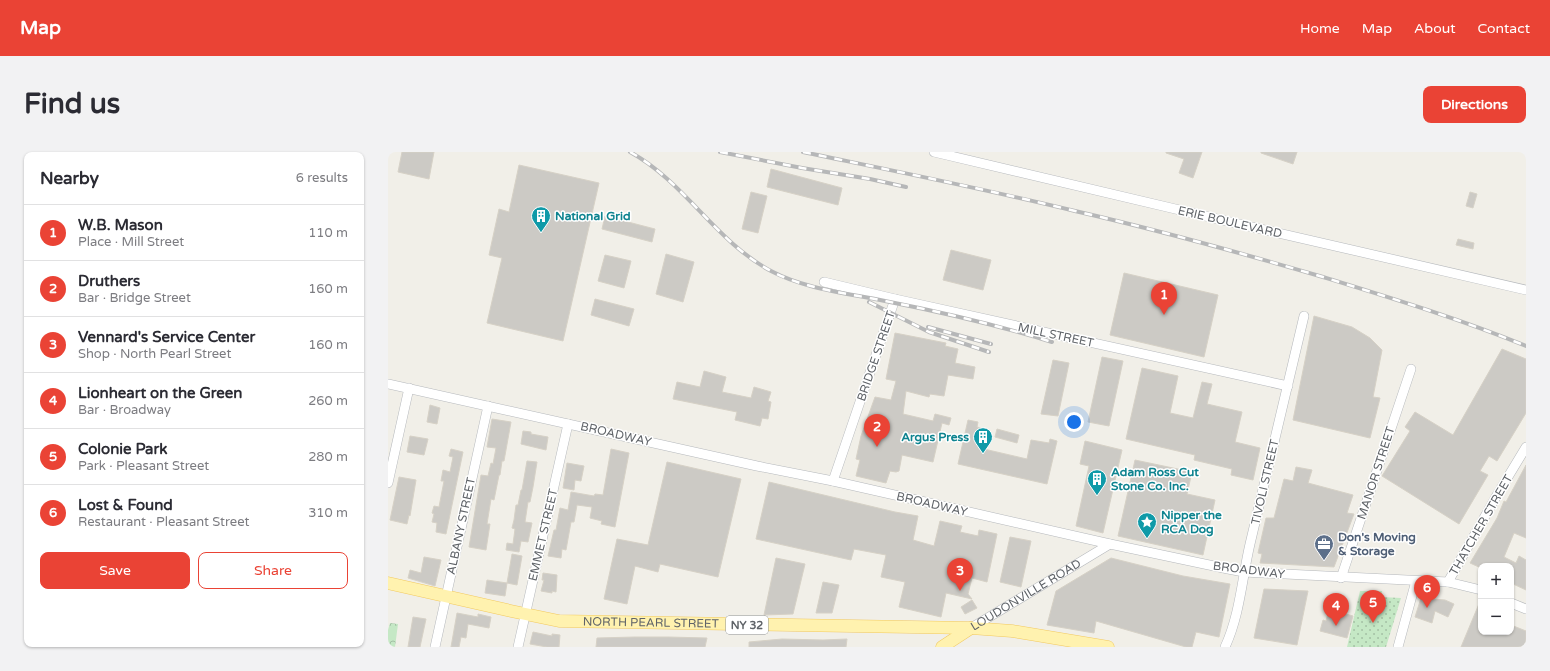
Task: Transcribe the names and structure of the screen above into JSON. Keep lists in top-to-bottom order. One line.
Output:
{"streets":{"main road":["LOUDONVILLE ROAD","NORTH PEARL STREET","NY 32"],"street":["ERIE BOULEVARD","MILL STREET","BRIDGE STREET","BROADWAY","MANOR STREET","TIVOLI STREET","THATCHER STREET","ALBANY STREET","EMMET STREET"]},"crossings":[["MILL STREET","BRIDGE STREET"],["MILL STREET","TIVOLI STREET"],["BRIDGE STREET","BROADWAY"],["BROADWAY","MANOR STREET"],["BROADWAY","TIVOLI STREET"],["BROADWAY","THATCHER STREET"],["BROADWAY","ALBANY STREET"],["BROADWAY","EMMET STREET"],["BROADWAY","LOUDONVILLE ROAD"],["ALBANY STREET","NORTH PEARL STREET"],["EMMET STREET","NORTH PEARL STREET"],["LOUDONVILLE ROAD","NORTH PEARL STREET"]],"places":{"building":["National Grid","Argus Press","Adam Ross Cut Stone Co. Inc."],"place":["Nipper the RCA Dog"],"office":["Don's Moving & Storage"]},"page":{"header":"Map","nav":["Home","Map","About","Contact"],"buttons":["Directions",["Save","Share"]],"title":"Find us","heading":["Nearby","6 results"],"list":[{"mark":"1","name":"W.B. Mason","note":"Place · Mill Street","value":"110 m"},{"mark":"2","name":"Druthers","note":"Bar · Bridge Street","value":"160 m"},{"mark":"3","name":"Vennard's Service Center","note":"Shop · North Pearl Street","value":"160 m"},{"mark":"4","name":"Lionheart on the Green","note":"Bar · Broadway","value":"260 m"},{"mark":"5","name":"Colonie Park","note":"Park · Pleasant Street","value":"280 m"},{"mark":"6","name":"Lost & Found","note":"Restaurant · Pleasant Street","value":"310 m"}],"pins":["1","2","3","6","5","4"],"map_buttons":["+","−"]}}
